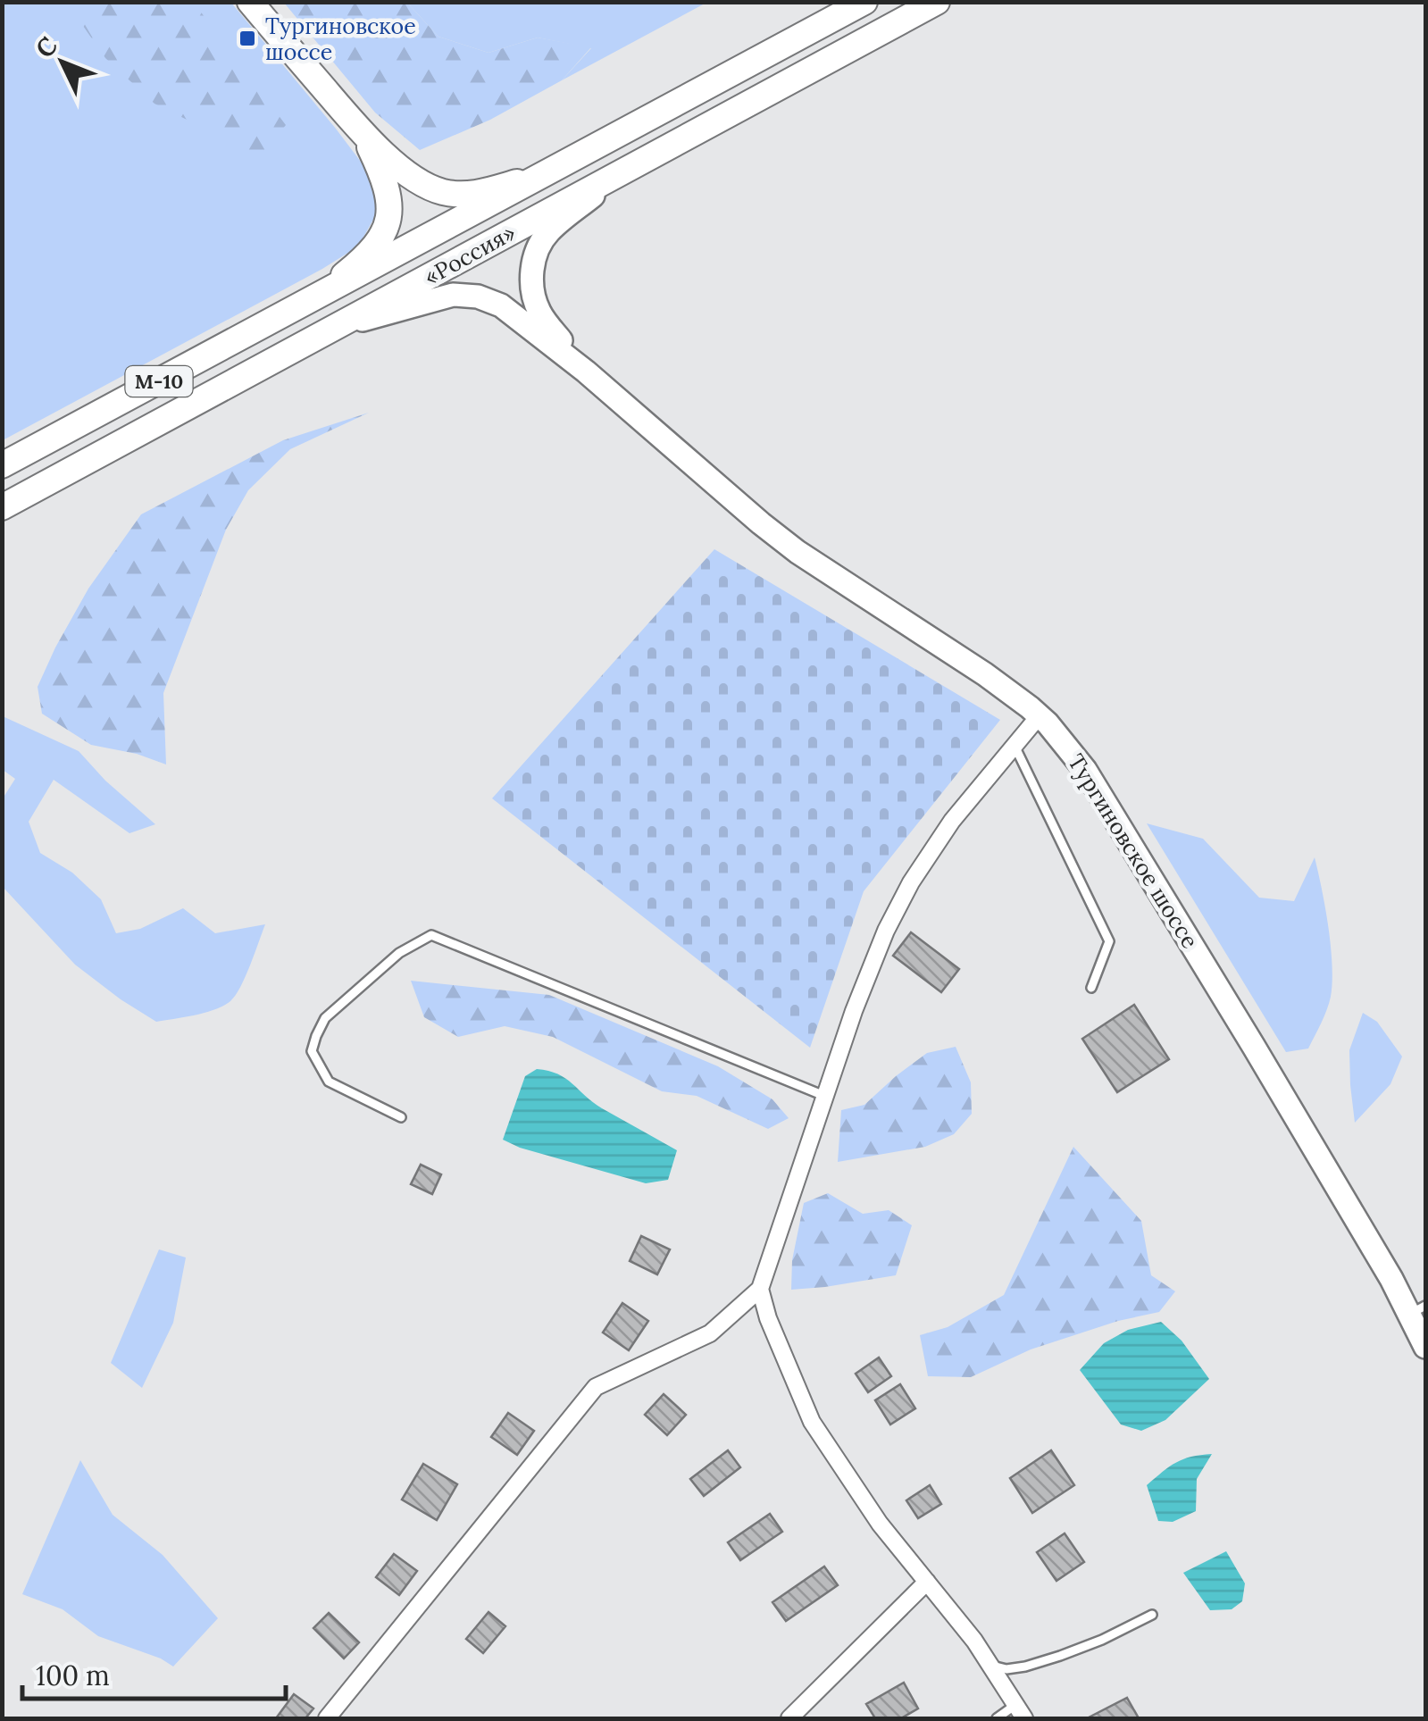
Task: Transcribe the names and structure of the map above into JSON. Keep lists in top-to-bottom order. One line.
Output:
{"streets":{"main road":["«Россия»","М-10","Тургиновское шоссе"]},"crossings":[["«Россия»","Тургиновское шоссе"]],"places":{"transit":["Тургиновское шоссе"]},"scale_bar":"100 m","north":"top left"}
